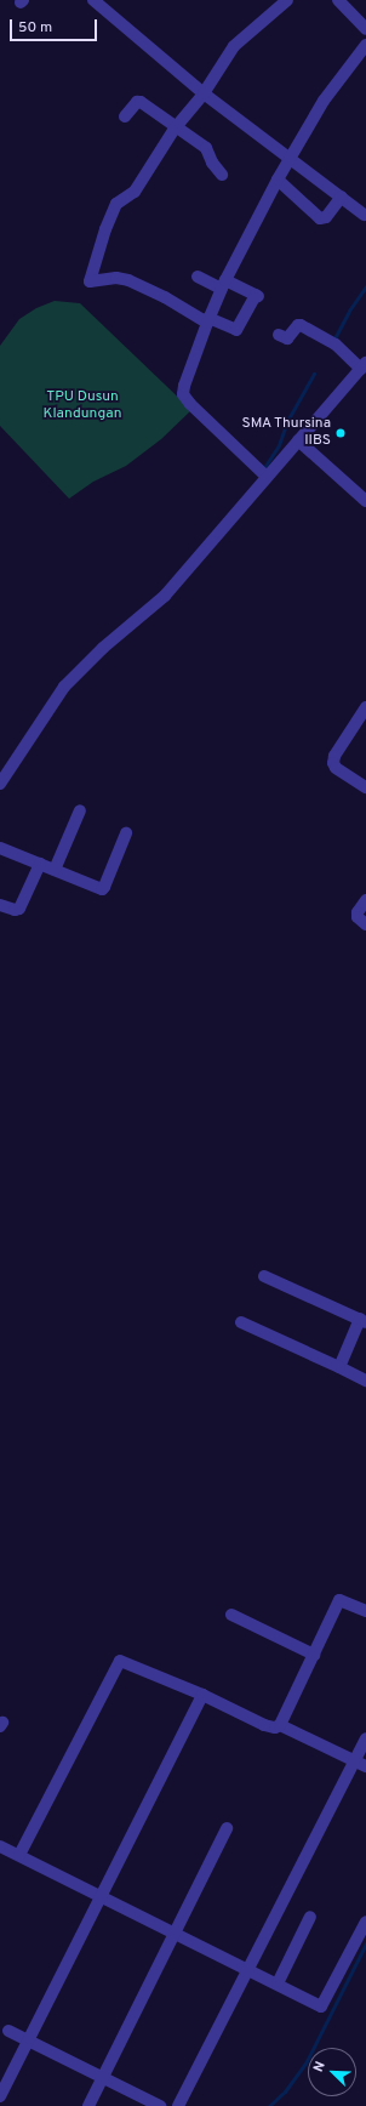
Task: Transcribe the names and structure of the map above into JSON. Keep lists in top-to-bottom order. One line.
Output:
{"parks":["TPU Dusun Klandungan"],"places":["SMA Thursina IIBS"],"scale_bar":"50 m","north":"top left"}
